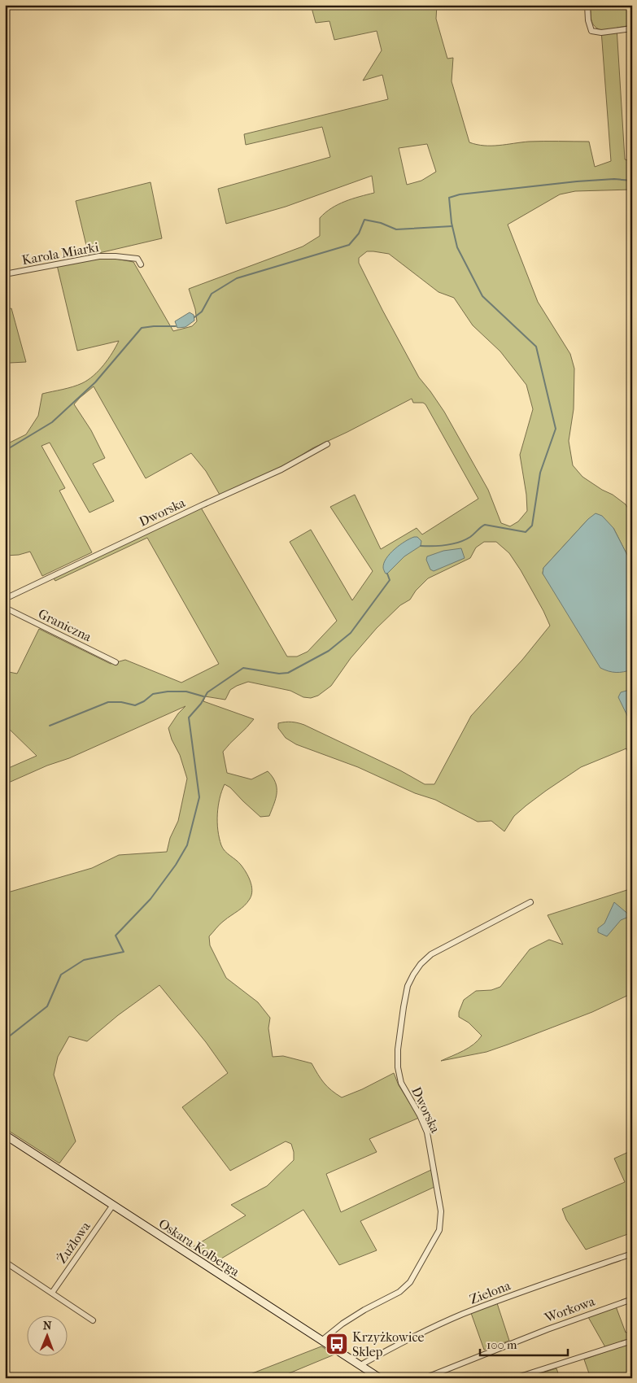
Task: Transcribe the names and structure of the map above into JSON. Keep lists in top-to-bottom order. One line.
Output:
{"streets":{"main road":["Oskara Kolberga"],"street":["Karola Miarki","Dworska","Graniczna","Żużlowa","Zielona","Workowa"]},"crossings":[["Dworska","Oskara Kolberga"],["Żużlowa","Oskara Kolberga"],["Oskara Kolberga","Zielona"]],"places":{"bus stop":["Krzyżkowice Sklep"]},"scale_bar":"100 m","north":"top"}
